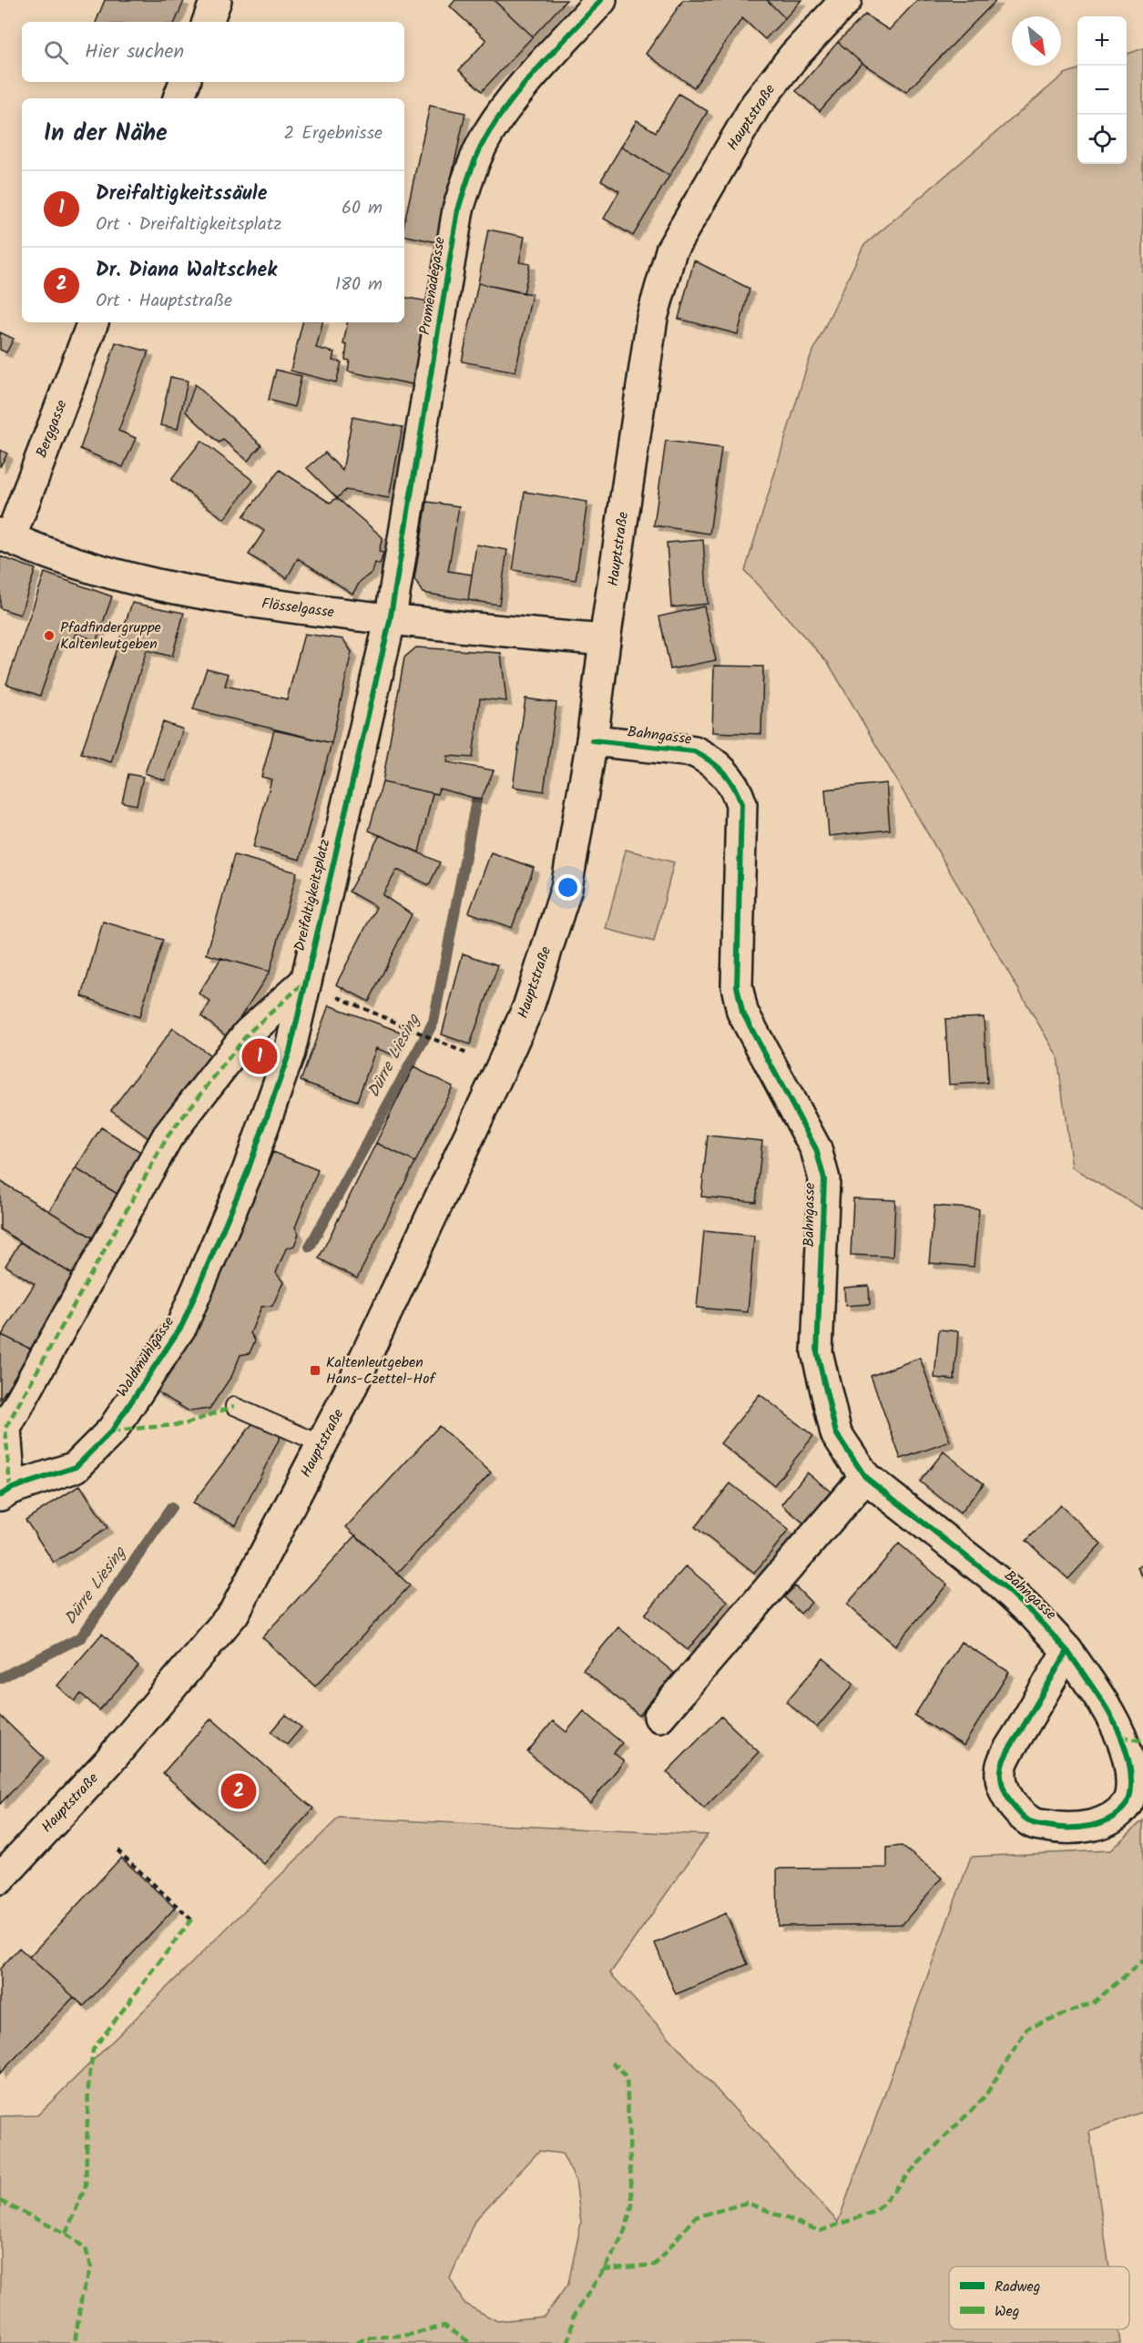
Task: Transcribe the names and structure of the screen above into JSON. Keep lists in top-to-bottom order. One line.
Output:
{"streets":{"street":["Hauptstraße","Promenadegasse","Berggasse","Flösselgasse","Bahngasse","Dreifaltigkeitsplatz","Waldmühlgasse"]},"crossings":[["Hauptstraße","Flösselgasse"],["Hauptstraße","Bahngasse"],["Promenadegasse","Flösselgasse"],["Promenadegasse","Dreifaltigkeitsplatz"],["Berggasse","Flösselgasse"],["Flösselgasse","Dreifaltigkeitsplatz"],["Dreifaltigkeitsplatz","Waldmühlgasse"]],"water":["Dürre Liesing"],"places":{"other":["Pfadfindergruppe Kaltenleutgeben"],"transit":["Kaltenleutgeben Hans-Czettel-Hof"]},"legend":["Radweg","Weg"],"north":"bottom right","page":{"map_buttons":["+","−"],"search":"Hier suchen","heading":["In der Nähe","2 Ergebnisse"],"list":[{"mark":"1","name":"Dreifaltigkeitssäule","note":"Ort · Dreifaltigkeitsplatz","value":"60 m"},{"mark":"2","name":"Dr. Diana Waltschek","note":"Ort · Hauptstraße","value":"180 m"}],"pins":["1","2"]}}
